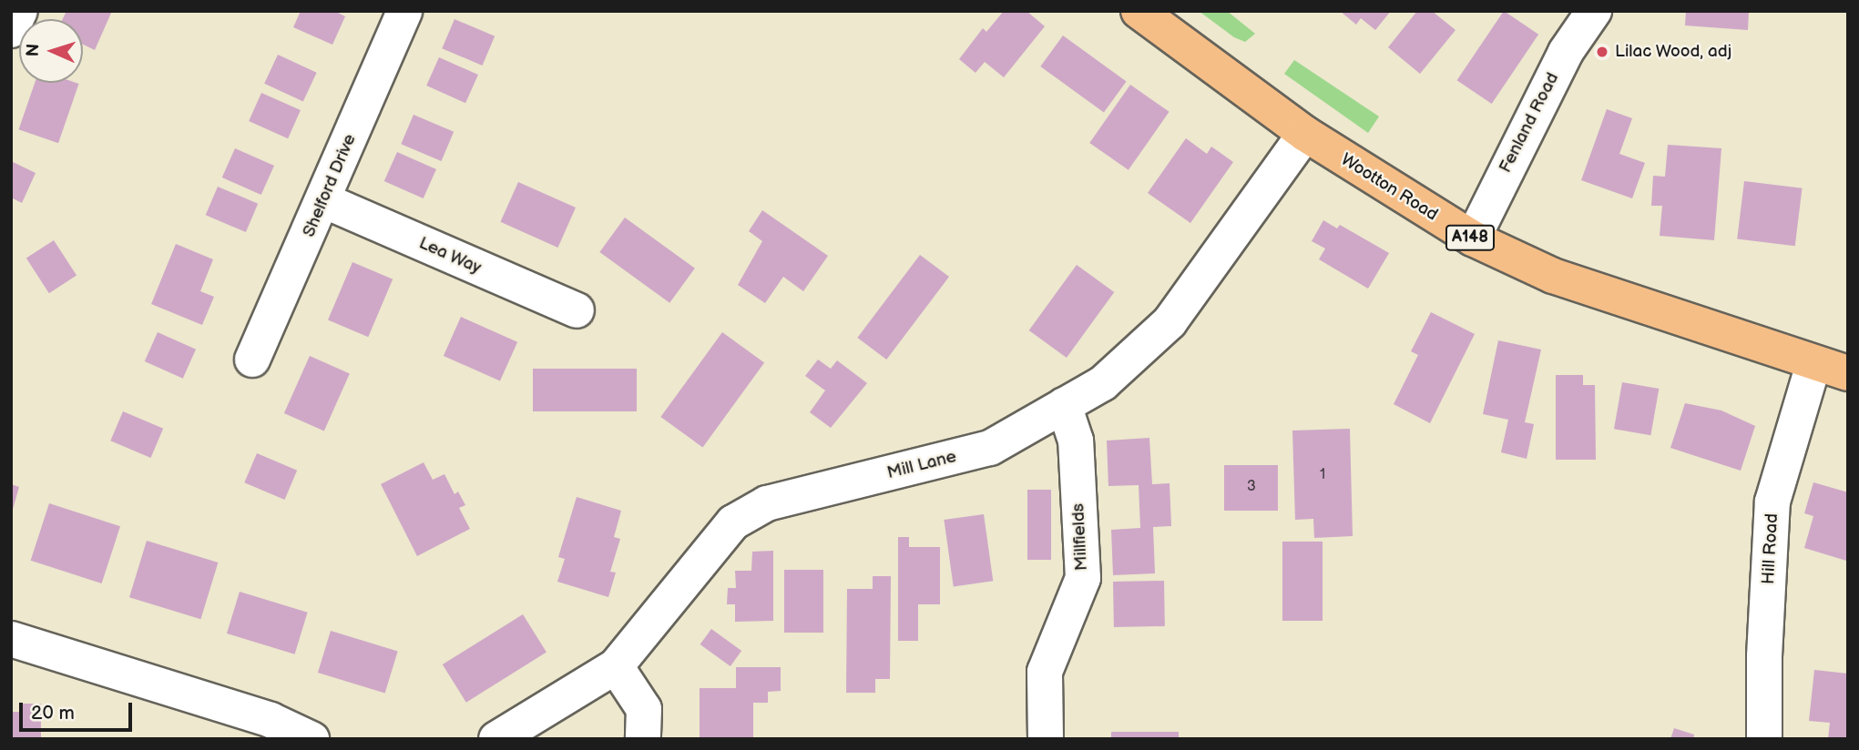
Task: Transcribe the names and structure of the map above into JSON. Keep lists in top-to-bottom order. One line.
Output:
{"streets":{"main road":["Wootton Road","A148"],"street":["Fenland Road","Shelford Drive","Lea Way","Mill Lane","Millfields","Hill Road"]},"crossings":[["Fenland Road","Wootton Road"],["Shelford Drive","Lea Way"],["Wootton Road","Mill Lane"],["Wootton Road","Hill Road"],["Mill Lane","Millfields"]],"places":["Lilac Wood, adj"],"house_numbers":["1","3"],"scale_bar":"20 m","north":"left"}
